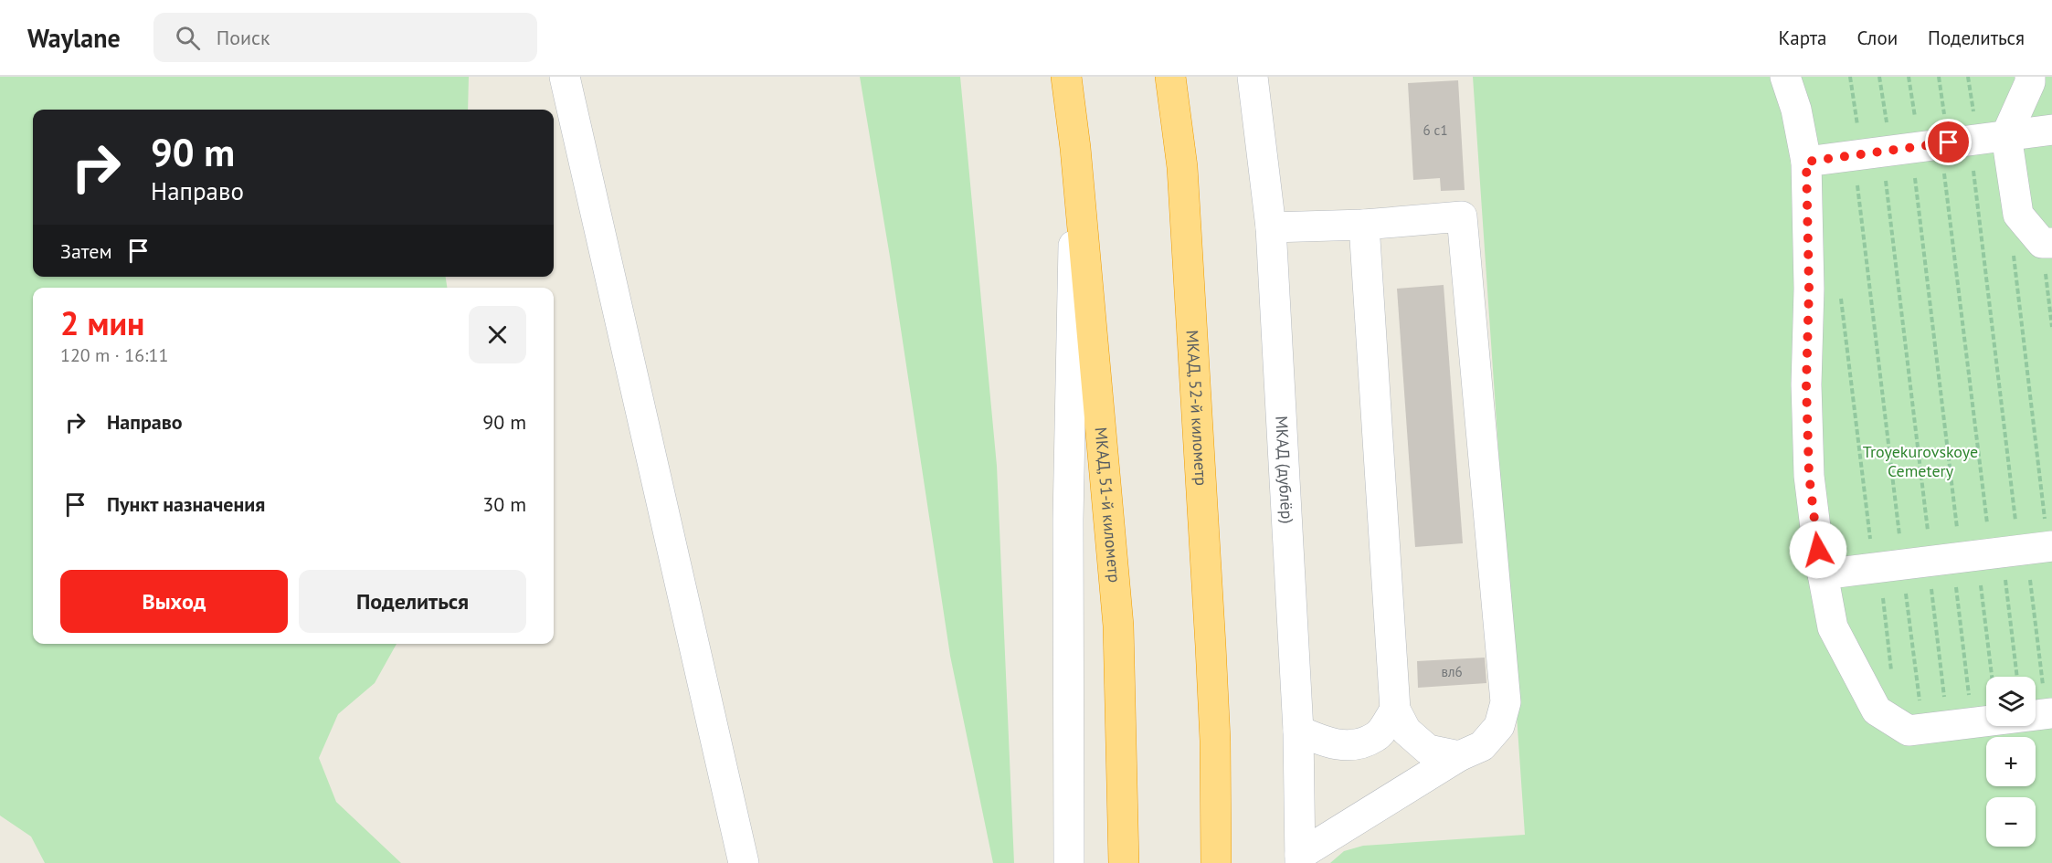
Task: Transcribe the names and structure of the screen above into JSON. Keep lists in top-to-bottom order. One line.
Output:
{"streets":{"highway":["МКАД, 52-й километр","МКАД, 51-й километр"],"street":["МКАД (дублёр)"]},"parks":["Troyekurovskoye Cemetery"],"house_numbers":["6 с1","вл6"],"page":{"header":"Waylane","search":"Поиск","nav":["Карта","Слои","Поделиться"],"turn":["90 m","Направо"],"then":"Затем","heading":["2 мин","120 m · 16:11"],"list":[{"name":"Направо","value":"90 m"},{"name":"Пункт назначения","value":"30 m"}],"buttons":["Выход","Поделиться"],"map_buttons":["+","−"]}}
